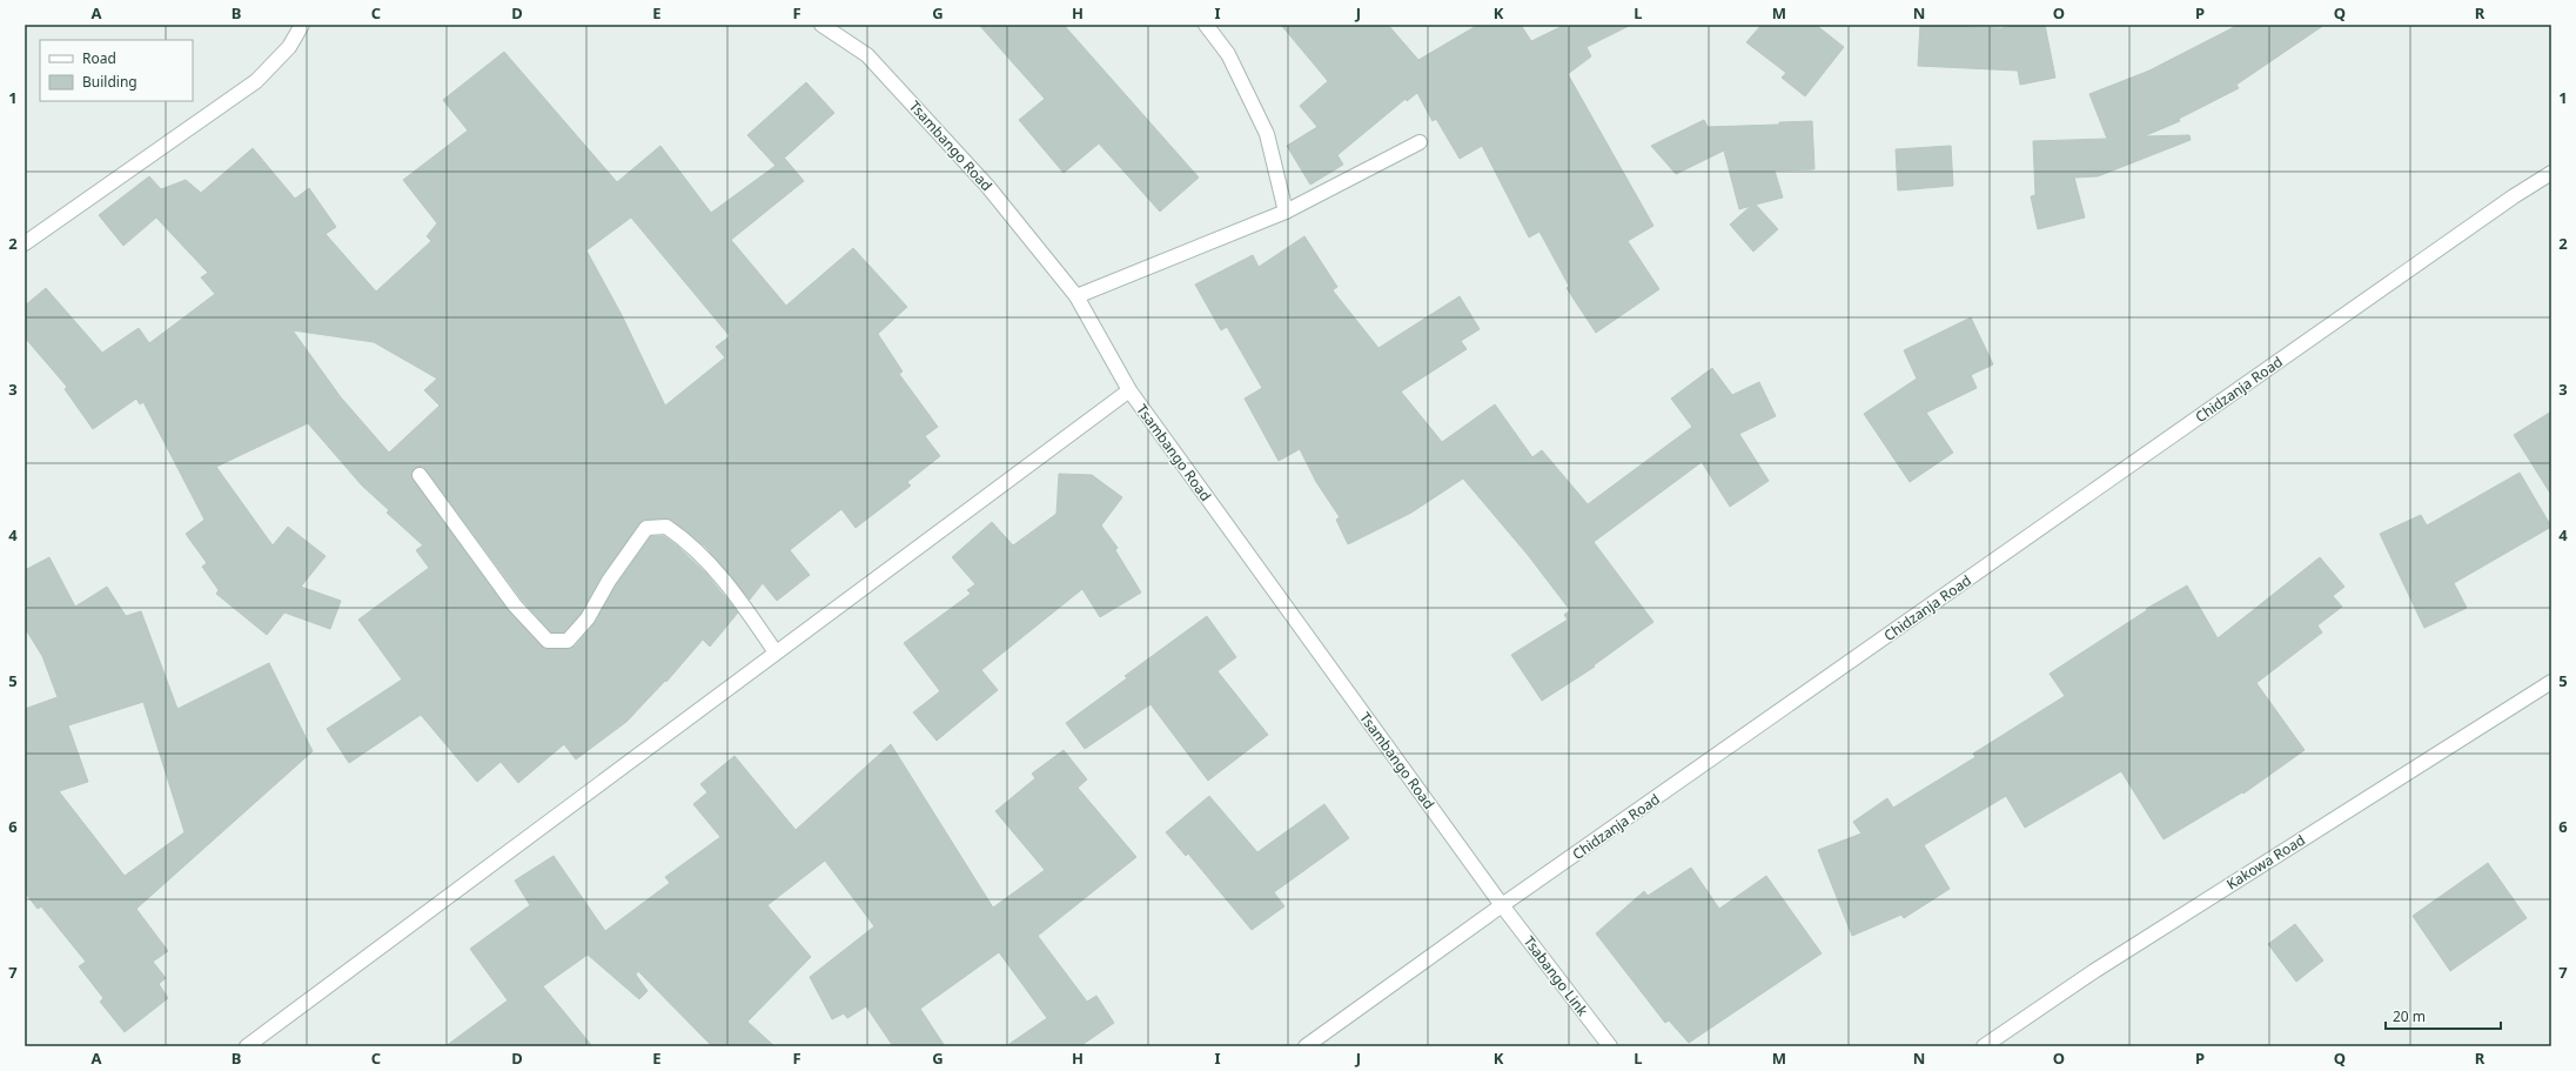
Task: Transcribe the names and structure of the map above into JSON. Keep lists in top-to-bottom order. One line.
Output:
{"streets":{"street":["Tsambango Road","Chidzanja Road","Kakowa Road","Tsabango Link"]},"crossings":[["Tsambango Road","Chidzanja Road"],["Tsambango Road","Tsabango Link"],["Chidzanja Road","Tsabango Link"]],"legend":["Road","Building"],"scale_bar":"20 m","grid":{"columns":["A","B","C","D","E","F","G","H","I","J","K","L","M","N","O","P","Q","R"],"rows":["1","2","3","4","5","6","7"]}}
